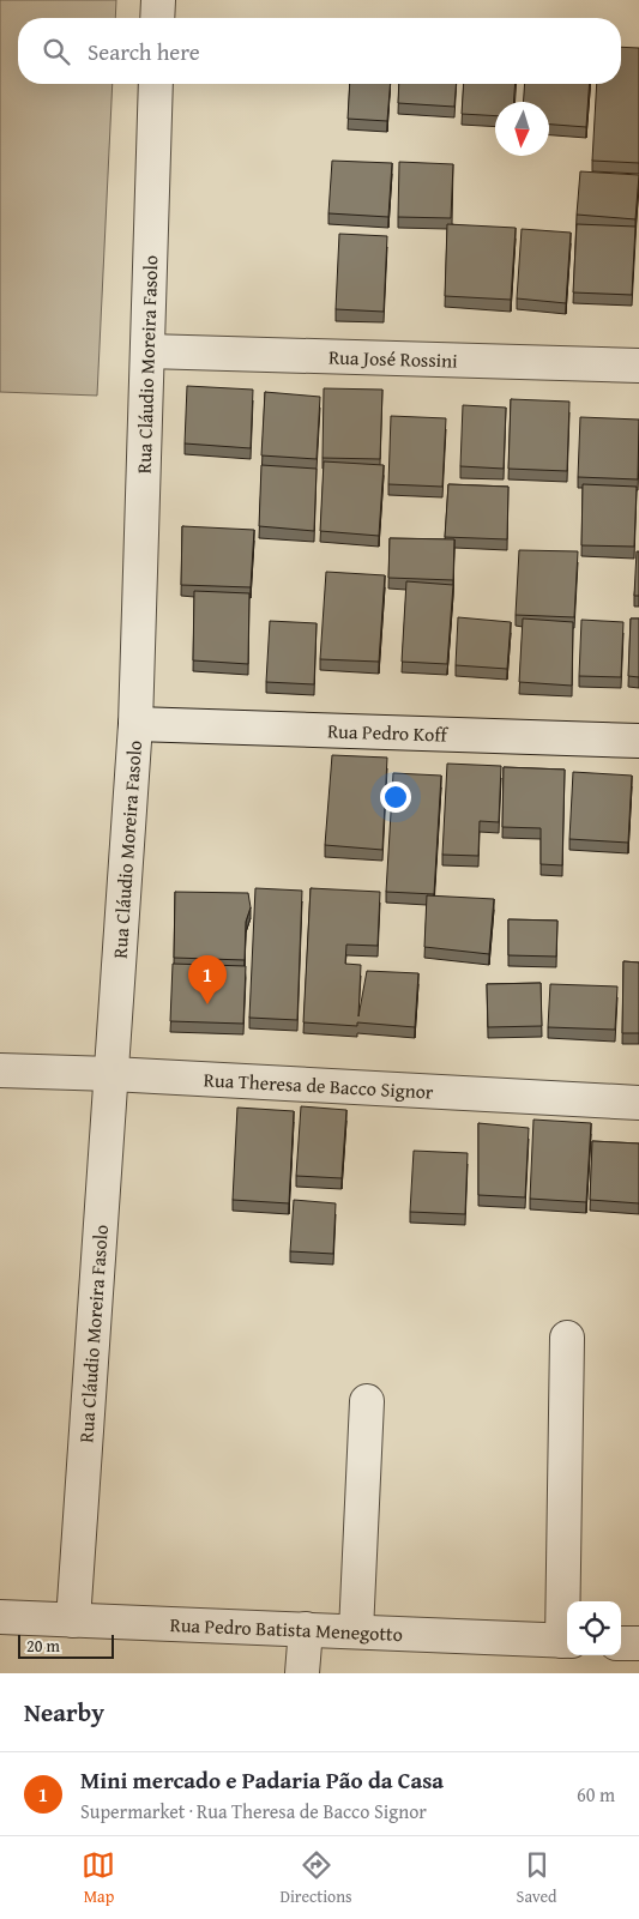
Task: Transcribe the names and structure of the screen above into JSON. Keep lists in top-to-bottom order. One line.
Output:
{"streets":{"street":["Rua José Rossini","Rua Cláudio Moreira Fasolo","Rua Pedro Koff","Rua Theresa de Bacco Signor","Rua Pedro Batista Menegotto"]},"crossings":[["Rua José Rossini","Rua Cláudio Moreira Fasolo"],["Rua Cláudio Moreira Fasolo","Rua Pedro Koff"],["Rua Cláudio Moreira Fasolo","Rua Theresa de Bacco Signor"],["Rua Cláudio Moreira Fasolo","Rua Pedro Batista Menegotto"]],"scale_bar":"20 m","north":"bottom","page":{"search":"Search here","pins":"1","scale":"20 m","heading":"Nearby","list":[{"mark":"1","name":"Mini mercado e Padaria Pão da Casa","note":"Supermarket · Rua Theresa de Bacco Signor","value":"60 m"}],"nav":["Map","Directions","Saved"]}}
